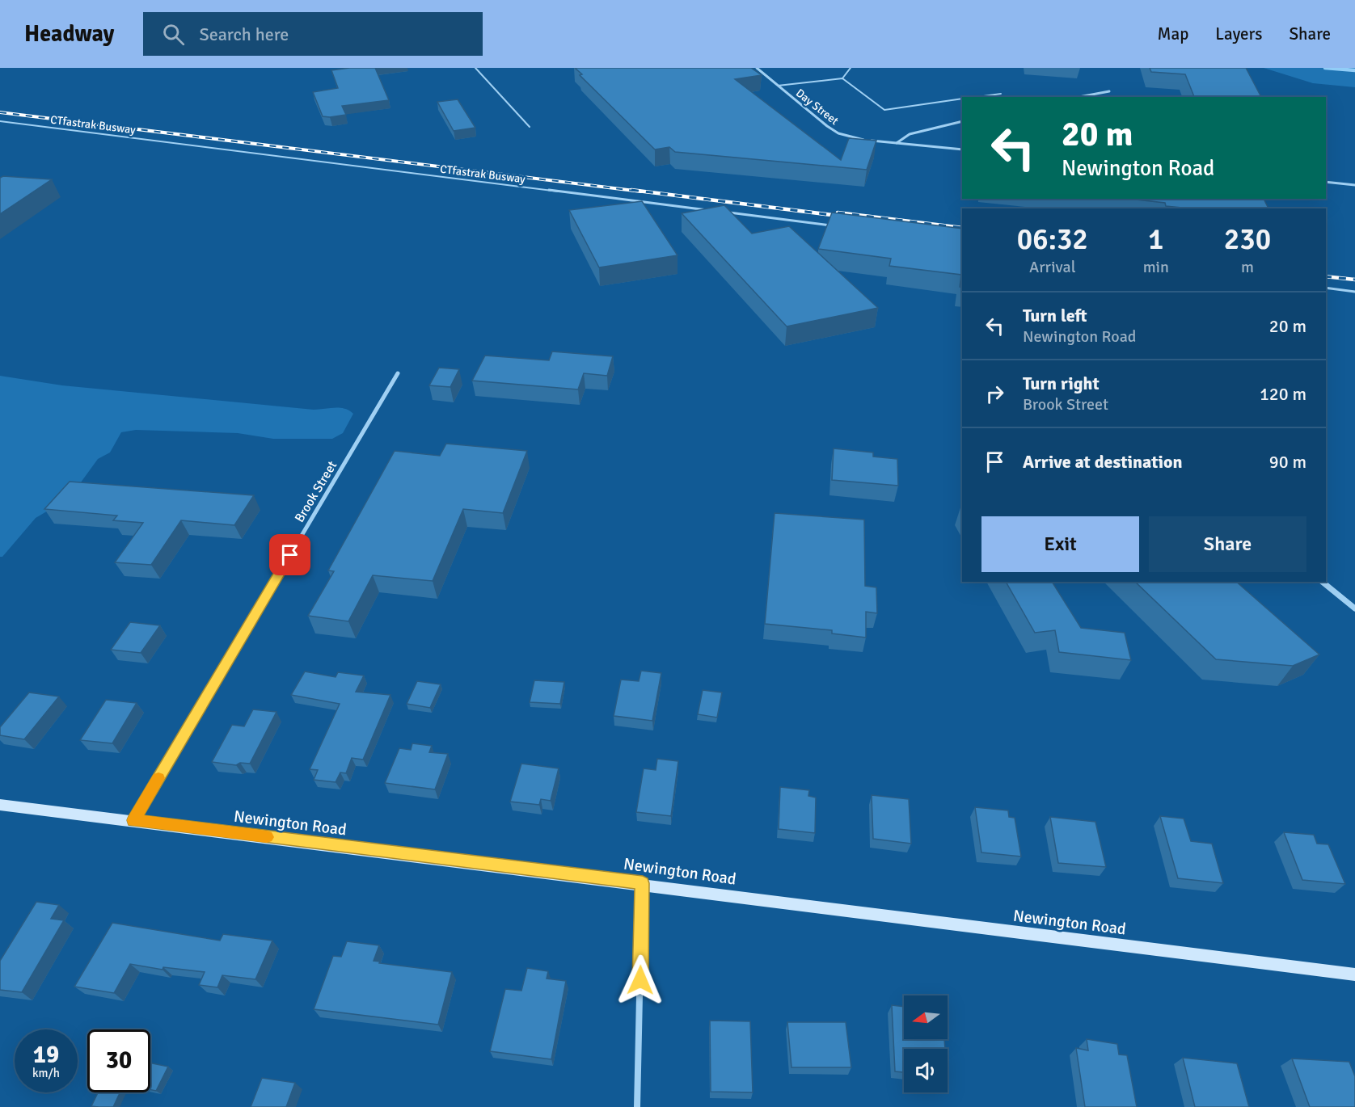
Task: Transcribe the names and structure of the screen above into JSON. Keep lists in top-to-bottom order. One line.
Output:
{"streets":{"main road":["Newington Road"],"street":["Day Street","Brook Street"],"lane":["CTfastrak Busway"]},"crossings":[["Brook Street","Newington Road"]],"north":"left","page":{"header":"Headway","search":"Search here","nav":["Map","Layers","Share"],"turn":["20 m","Newington Road"],"eta":["06:32","Arrival","1","min","230","m"],"list":[{"name":"Turn left","note":"Newington Road","value":"20 m"},{"name":"Turn right","note":"Brook Street","value":"120 m"},{"name":"Arrive at destination","value":"90 m"}],"buttons":["Exit","Share"],"speed":"19 km/h","limit":"30"}}
